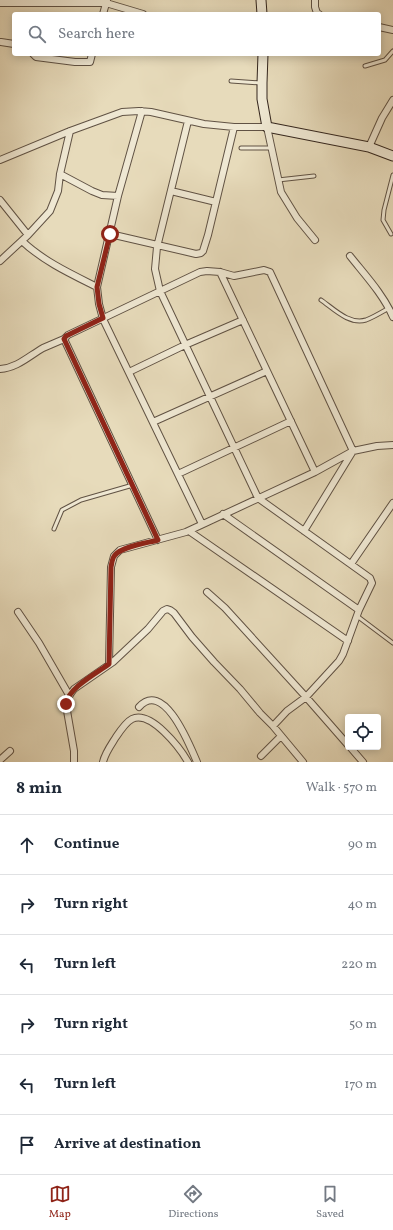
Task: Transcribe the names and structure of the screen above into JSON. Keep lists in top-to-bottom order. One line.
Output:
{"page":{"search":"Search here","heading":["8 min","Walk · 570 m"],"list":[["Continue","90 m"],["Turn right","40 m"],["Turn left","220 m"],["Turn right","50 m"],["Turn left","170 m"],"Arrive at destination"],"nav":["Map","Directions","Saved"]}}
